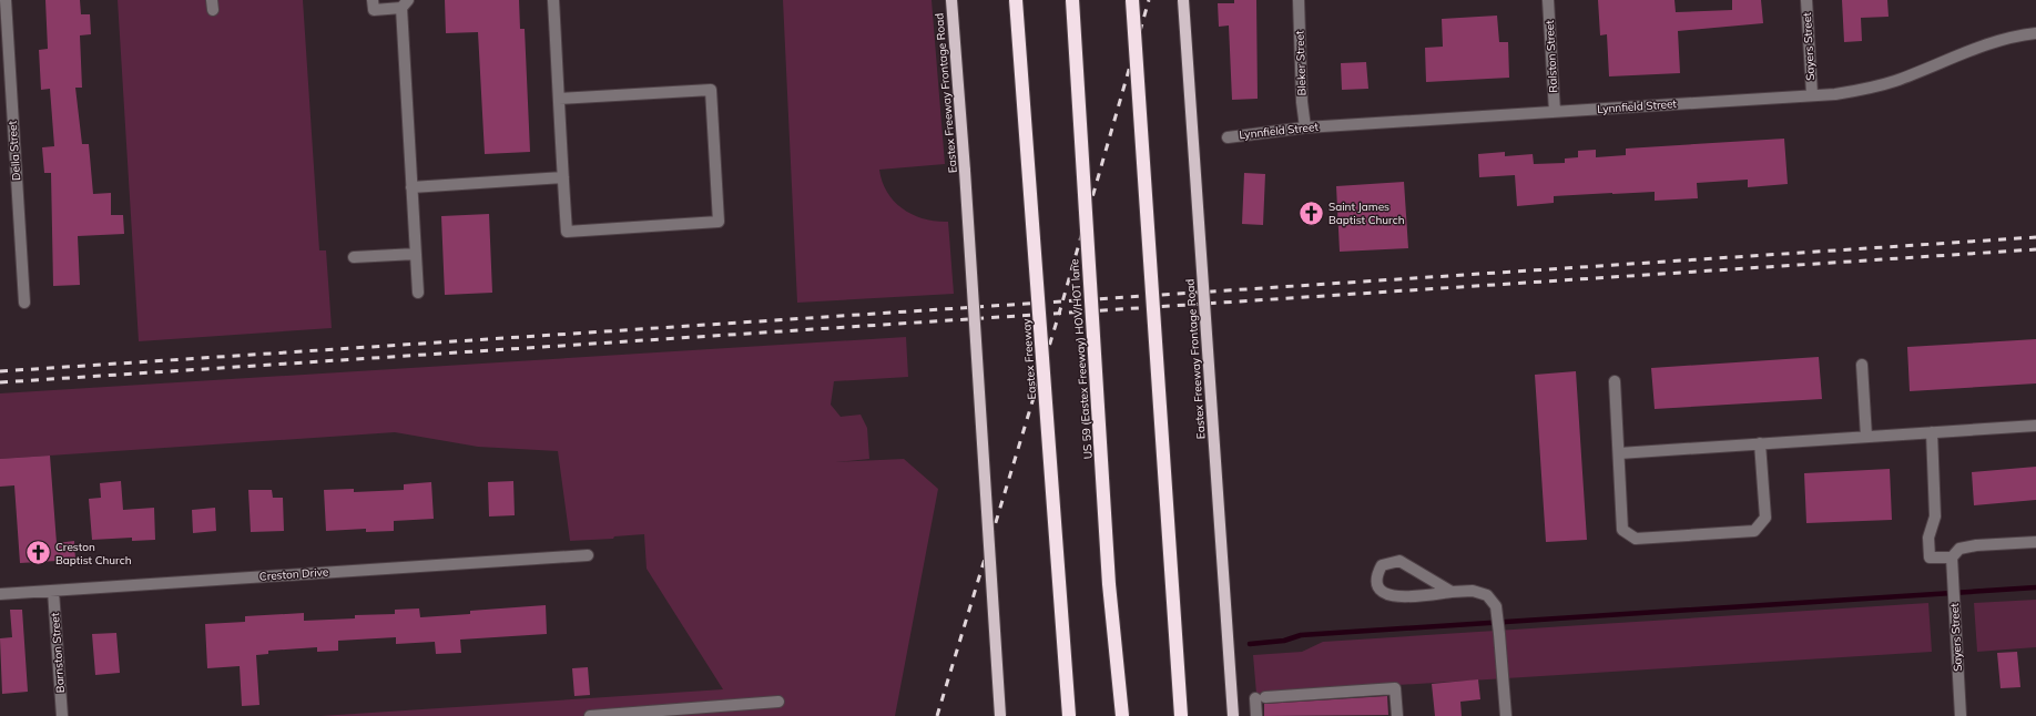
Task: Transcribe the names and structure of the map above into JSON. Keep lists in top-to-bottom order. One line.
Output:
{"streets":{"highway":["Eastex Freeway","US 59 (Eastex Freeway) HOV/HOT lane"],"main road":["Eastex Freeway Frontage Road"],"street":["Sayers Street","Ralston Street","Bleker Street","Lynnfield Street","Della Street","Creston Drive","Barnston Street"]},"crossings":[["Sayers Street","Lynnfield Street"],["Ralston Street","Lynnfield Street"],["Bleker Street","Lynnfield Street"],["Creston Drive","Barnston Street"]],"places":{"church":["Saint James Baptist Church","Creston Baptist Church"]}}
